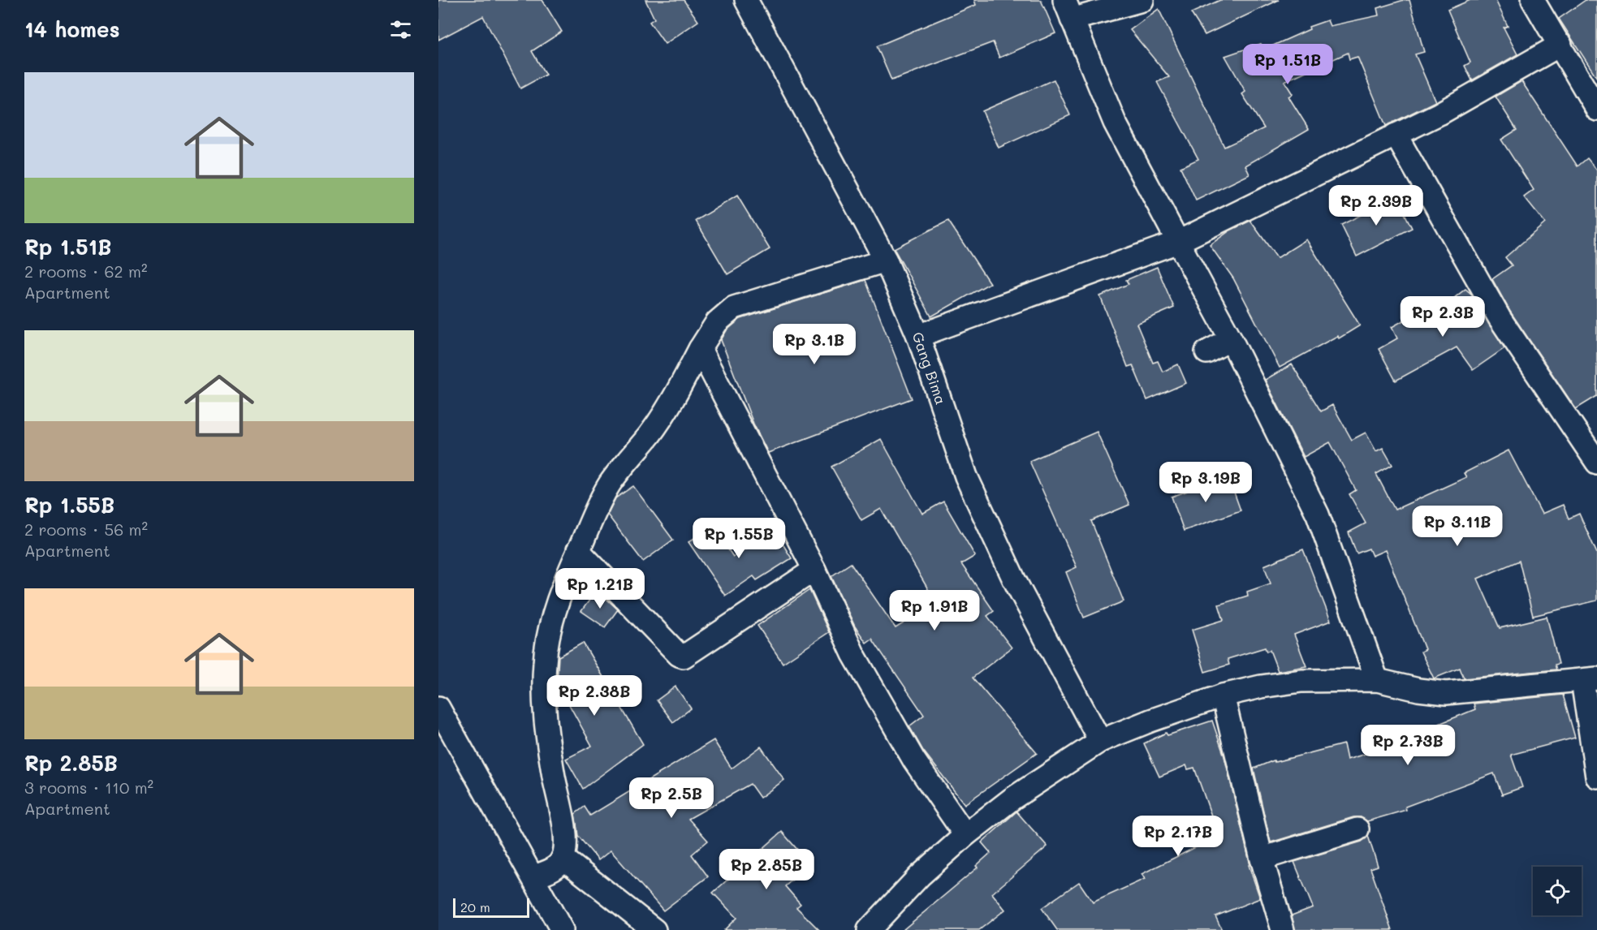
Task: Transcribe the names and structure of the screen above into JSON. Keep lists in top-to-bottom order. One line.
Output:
{"streets":{"street":["Gang Bima"]},"scale_bar":"20 m","page":{"heading":"14 homes","price":["Rp 1.51B","Rp 2.39B","Rp 2.3B","Rp 3.1B","Rp 3.19B","Rp 3.11B","Rp 1.55B","Rp 1.21B","Rp 1.91B","Rp 2.38B","Rp 2.73B","Rp 2.5B","Rp 2.17B","Rp 2.85B"],"list":[{"name":"Rp 1.51B","note":"2 rooms · 62 m² · Apartment"},{"name":"Rp 1.55B","note":"2 rooms · 56 m² · Apartment"},{"name":"Rp 2.85B","note":"3 rooms · 110 m² · Apartment"}],"scale":"20 m"}}
